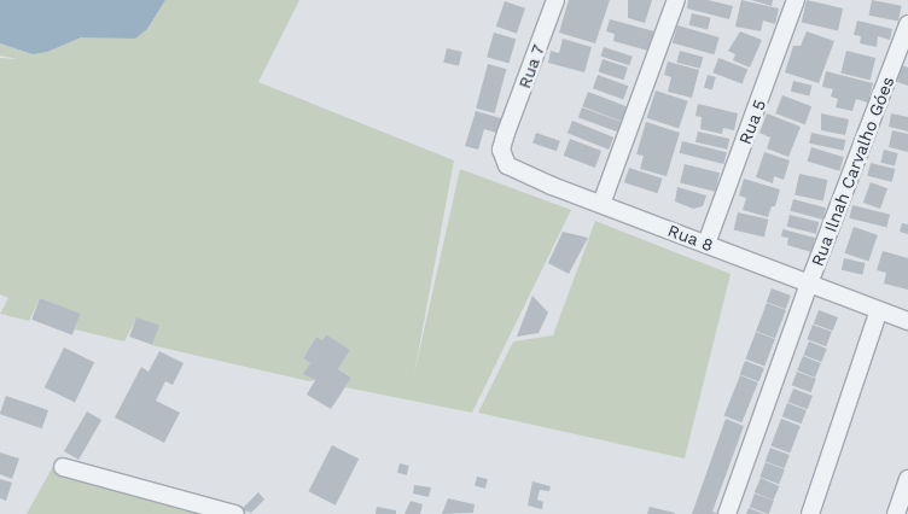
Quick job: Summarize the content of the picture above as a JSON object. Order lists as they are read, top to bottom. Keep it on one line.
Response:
{"streets":{"street":["Rua 7","Rua 5","Rua Ilnah Carvalho Góes","Rua 8"]},"crossings":[["Rua 7","Rua 8"],["Rua 5","Rua 8"],["Rua Ilnah Carvalho Góes","Rua 8"]]}
